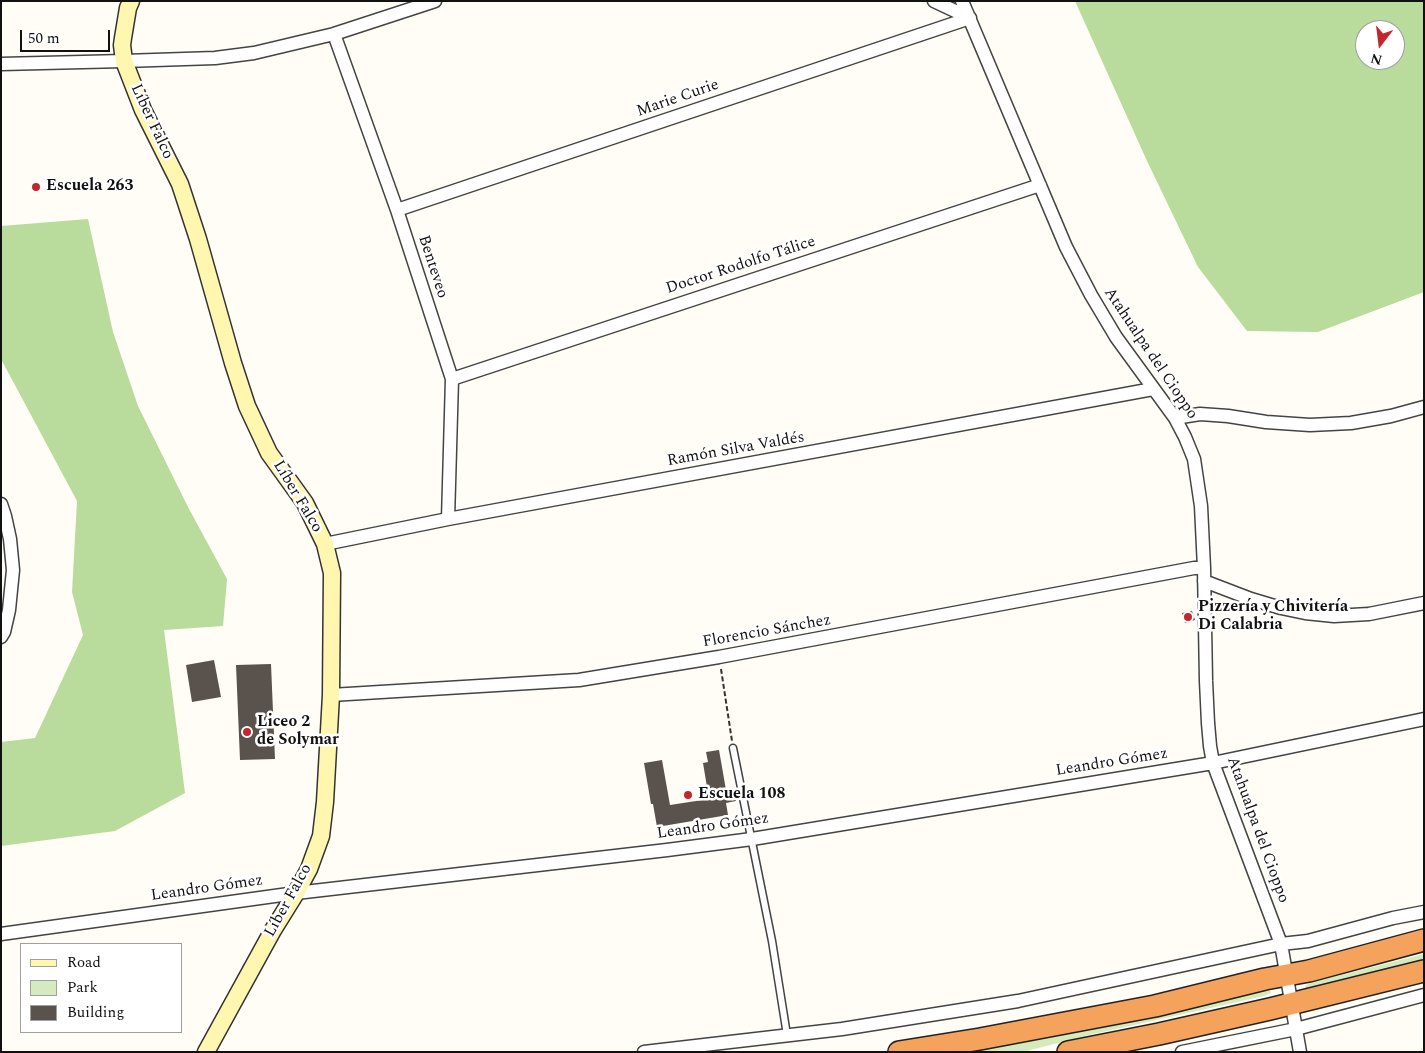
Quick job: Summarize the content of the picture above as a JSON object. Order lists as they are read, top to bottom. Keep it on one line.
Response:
{"streets":{"street":["Marie Curie","Líber Falco","Doctor Rodolfo Tálice","Benteveo","Atahualpa del Cioppo","Ramón Silva Valdés","Florencio Sánchez","Leandro Gómez"]},"crossings":[["Marie Curie","Benteveo"],["Marie Curie","Atahualpa del Cioppo"],["Líber Falco","Ramón Silva Valdés"],["Líber Falco","Florencio Sánchez"],["Líber Falco","Leandro Gómez"],["Doctor Rodolfo Tálice","Benteveo"],["Doctor Rodolfo Tálice","Atahualpa del Cioppo"],["Benteveo","Ramón Silva Valdés"],["Atahualpa del Cioppo","Ramón Silva Valdés"],["Atahualpa del Cioppo","Florencio Sánchez"],["Atahualpa del Cioppo","Leandro Gómez"]],"places":["Escuela 263","Pizzería y Chivitería Di Calabria","Liceo 2 de Solymar","Escuela 108"],"legend":["Road","Park","Building"],"scale_bar":"50 m","north":"bottom"}
